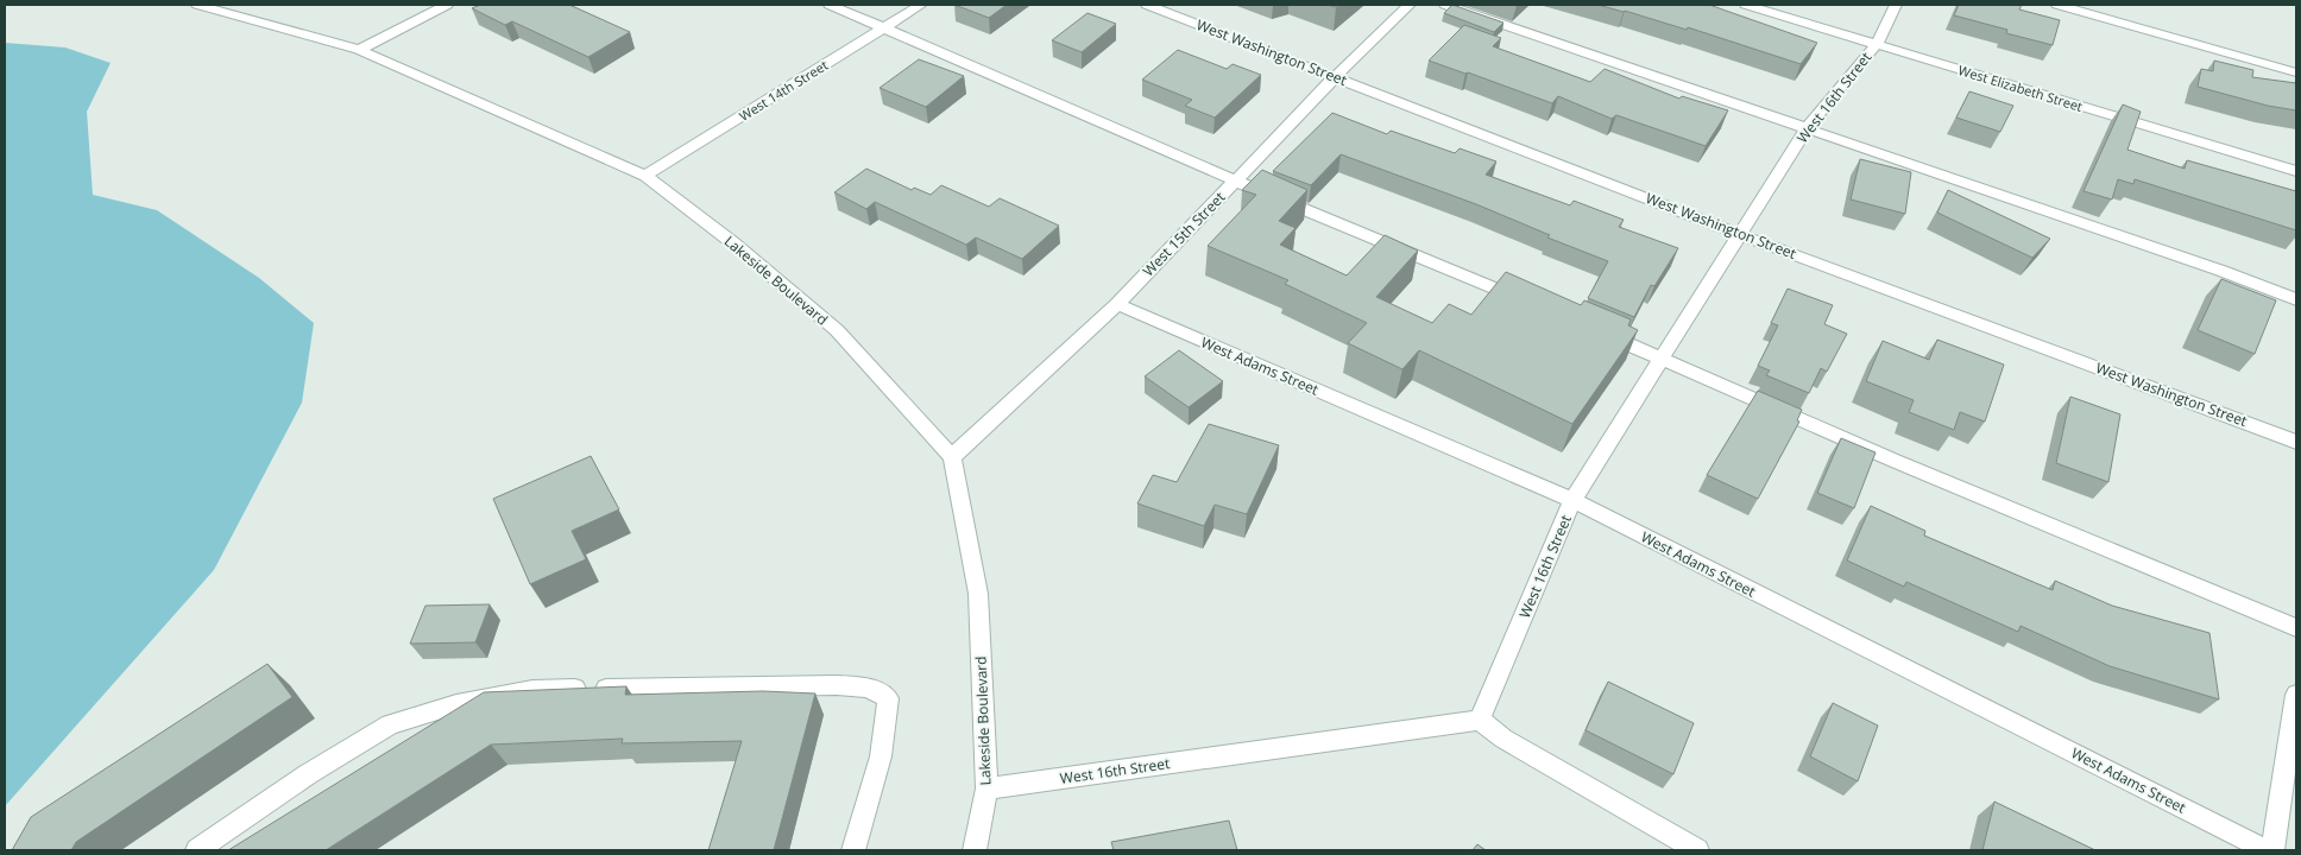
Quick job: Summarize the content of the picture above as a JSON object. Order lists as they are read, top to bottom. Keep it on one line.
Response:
{"streets":{"street":["West Washington Street","West Elizabeth Street","West 14th Street","West 16th Street","West 15th Street","Lakeside Boulevard","West Adams Street"]},"crossings":[["West Washington Street","West 16th Street"],["West Washington Street","West 15th Street"],["West Elizabeth Street","West 16th Street"],["West 14th Street","Lakeside Boulevard"],["West 16th Street","Lakeside Boulevard"],["West 16th Street","West Adams Street"],["West 15th Street","Lakeside Boulevard"],["West 15th Street","West Adams Street"]]}
